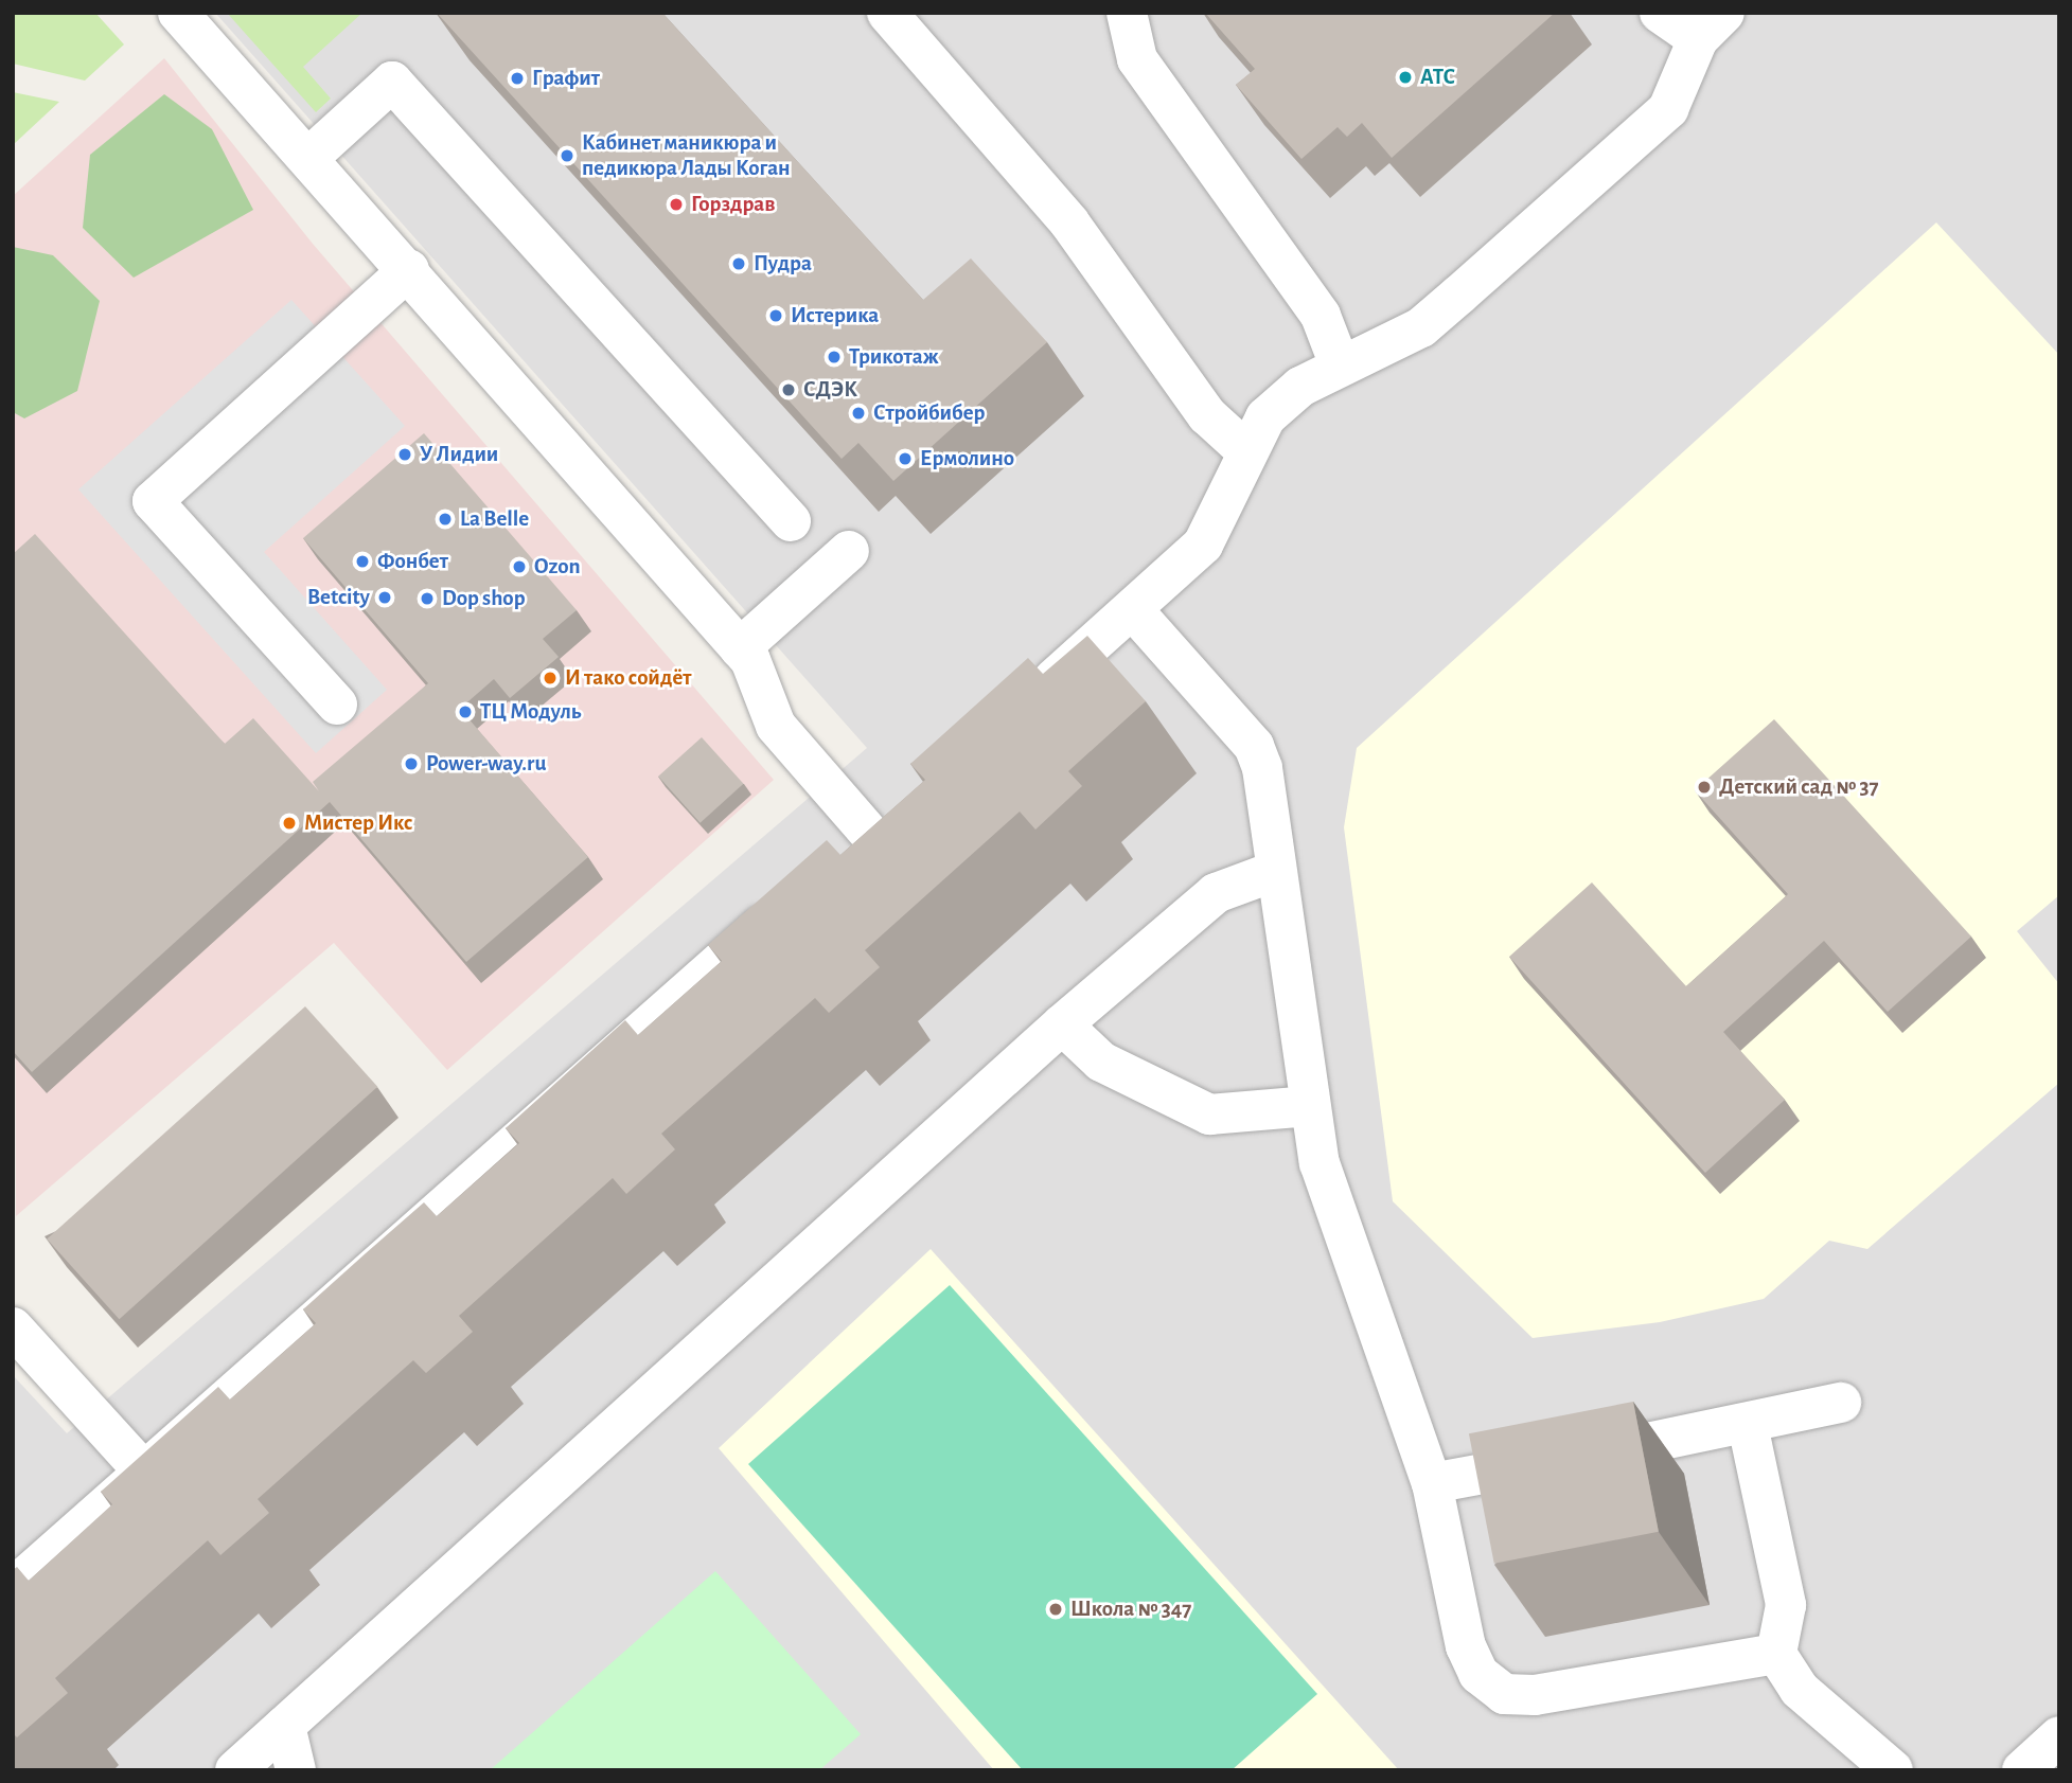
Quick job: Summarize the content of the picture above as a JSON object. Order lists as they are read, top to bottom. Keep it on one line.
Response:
{"places":["АТС","Графит","Кабинет маникюра и педикюра Лады Коган","Горздрав","Пудра","Истерика","Трикотаж","СДЭК","Стройбибер","У Лидии","Ермолино","La Belle","Фонбет","Ozon","Betcity","Dop shop","И тако сойдёт","ТЦ Модуль","Power-way.ru","Детский сад № 37","Мистер Икс","Школа № 347"]}
